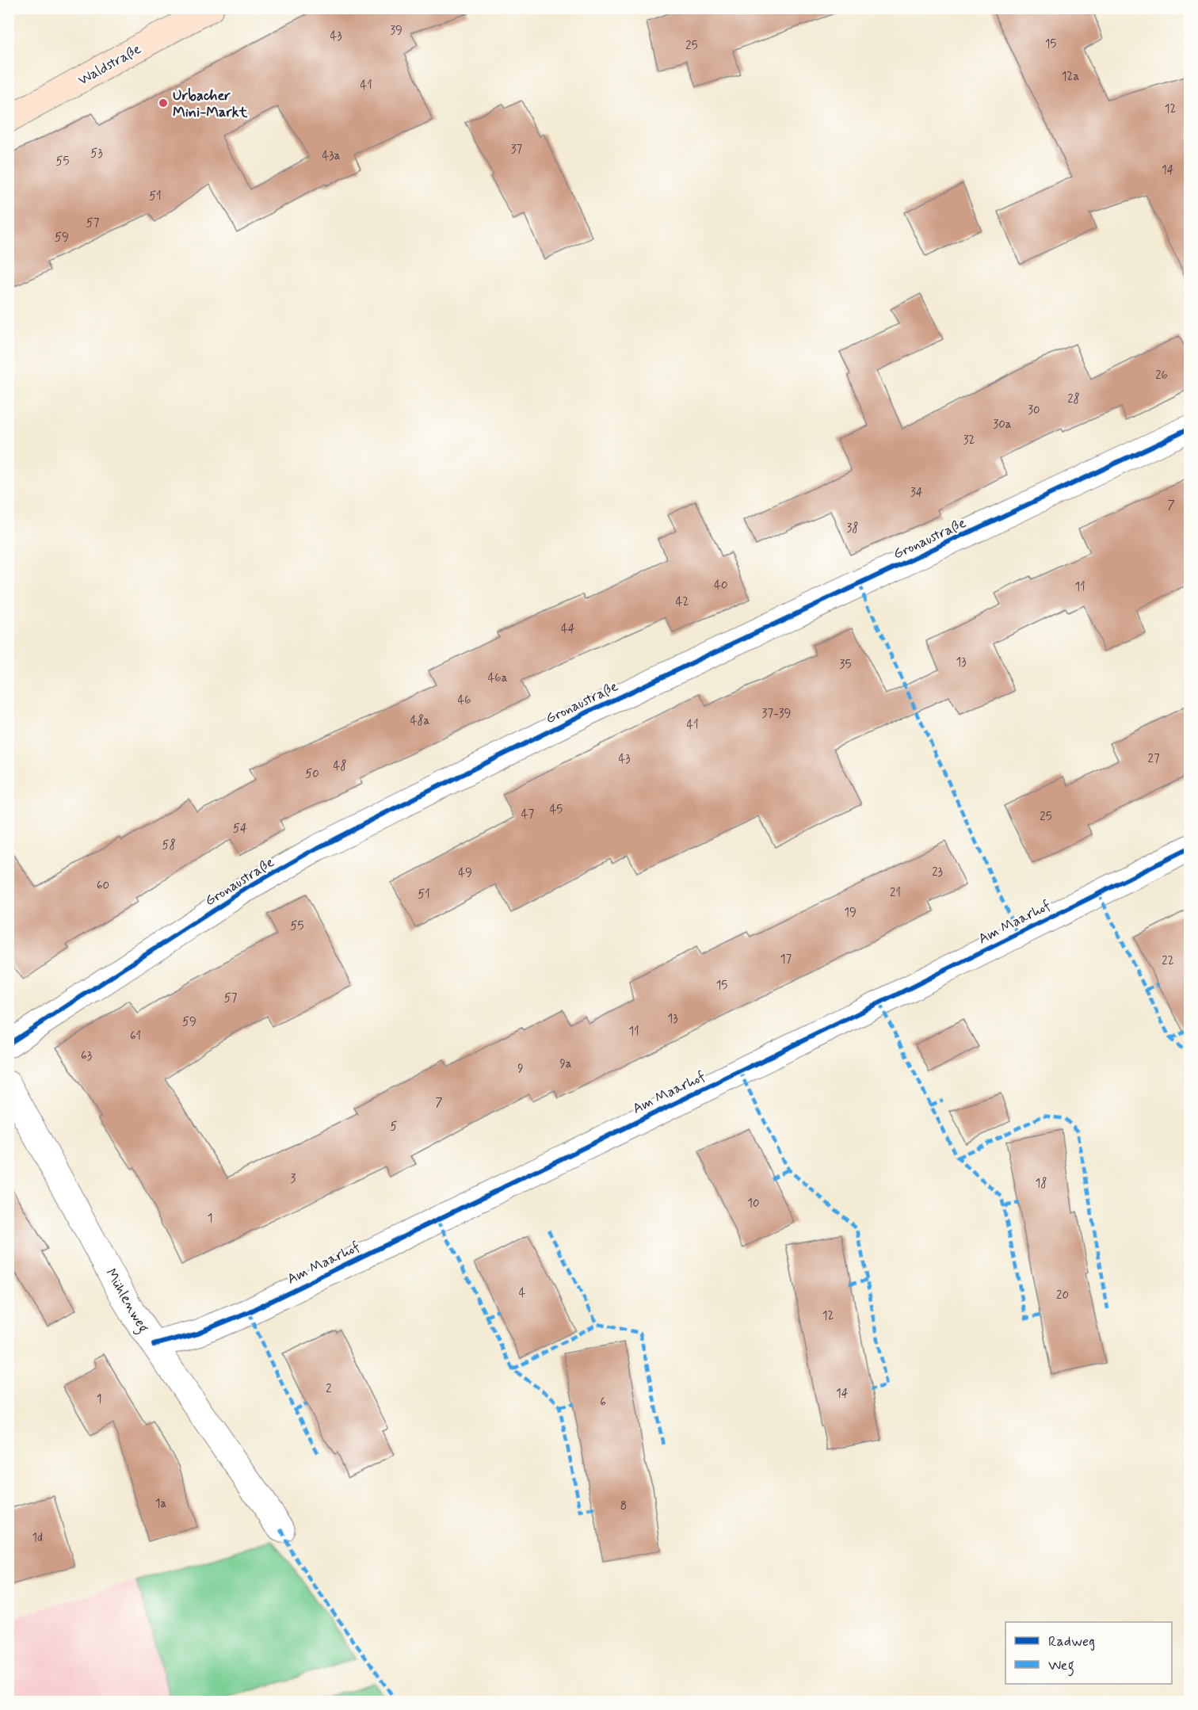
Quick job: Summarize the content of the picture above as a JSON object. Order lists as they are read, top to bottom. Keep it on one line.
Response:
{"streets":{"main road":["Waldstraße"],"street":["Gronaustraße","Am Maarhof","Mühlenweg"]},"crossings":[["Am Maarhof","Mühlenweg"]],"places":["Urbacher Mini-Markt"],"house_numbers":["39","43","15","25","12a","41","12","37","53","43a","55","14","51","57","59","26","28","30","30a","32","34","7","38","40","11","42","44","13","35","46a","46","37-39","48a","41","43","27","48","50","45","47","25","54","58","23","49","60","21","51","19","55","17","22","15","57","13","59","11","61","63","9a","9","7","5","3","18","10","1","4","20","12","2","14","1","6","1a","8","1d"],"legend":["Radweg","Weg"]}
